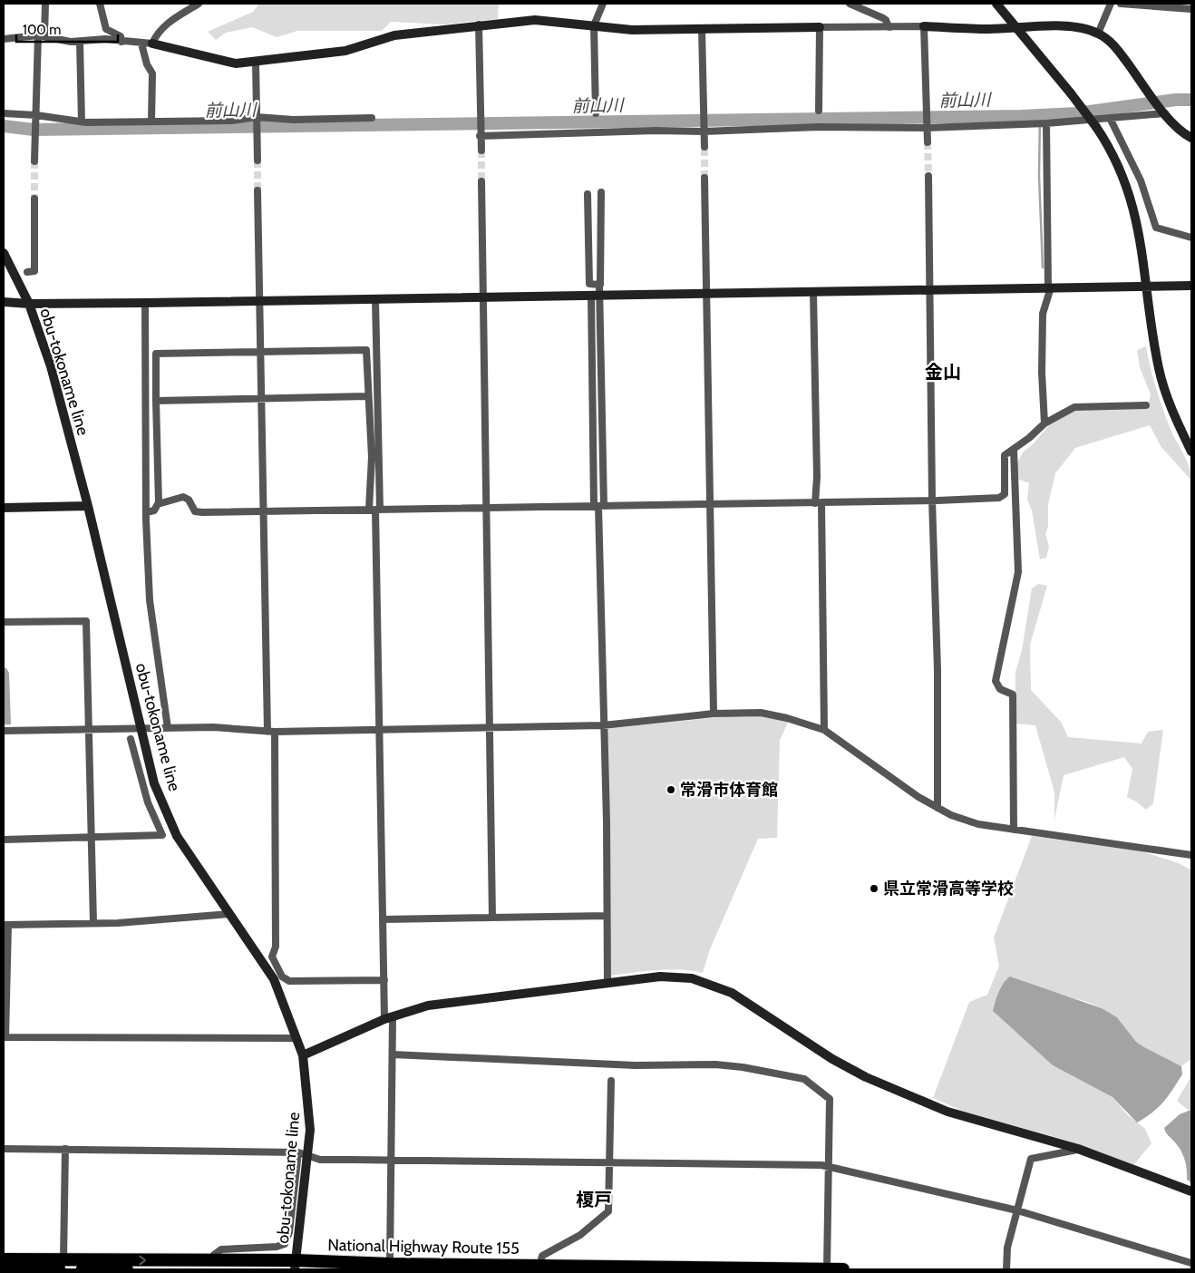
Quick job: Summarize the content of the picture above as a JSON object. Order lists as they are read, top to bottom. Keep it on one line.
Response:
{"streets":{"highway":["National Highway Route 155"],"street":["obu-tokoname line"]},"crossings":[["obu-tokoname line","National Highway Route 155"]],"districts":["金山","榎戸"],"water":["前山川"],"places":["常滑市体育館","県立常滑高等学校"],"scale_bar":"100 m"}
